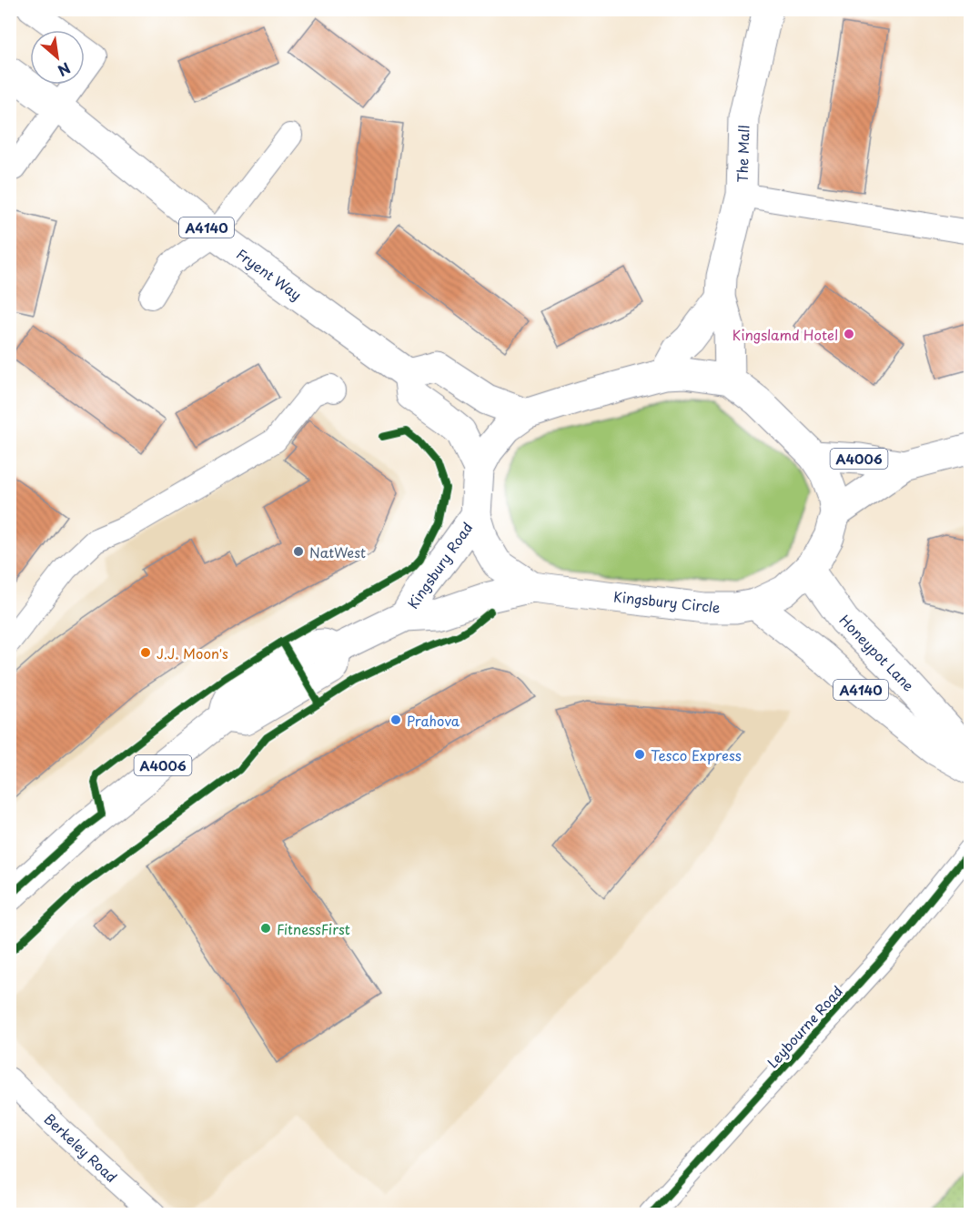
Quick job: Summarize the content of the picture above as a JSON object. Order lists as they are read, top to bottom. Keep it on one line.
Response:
{"streets":{"main road":["The Mall","A4140","Fryent Way","A4006","Kingsbury Road","Kingsbury Circle","Honeypot Lane"],"street":["Leybourne Road","Berkeley Road"]},"crossings":[["The Mall","Kingsbury Circle"],["A4140","Kingsbury Circle"],["A4006","Kingsbury Circle"],["Kingsbury Road","Kingsbury Circle"],["Kingsbury Circle","Honeypot Lane"]],"places":["Kingslamd Hotel","NatWest","J.J. Moon's","Prahova","Tesco Express","FitnessFirst"],"north":"bottom right"}
